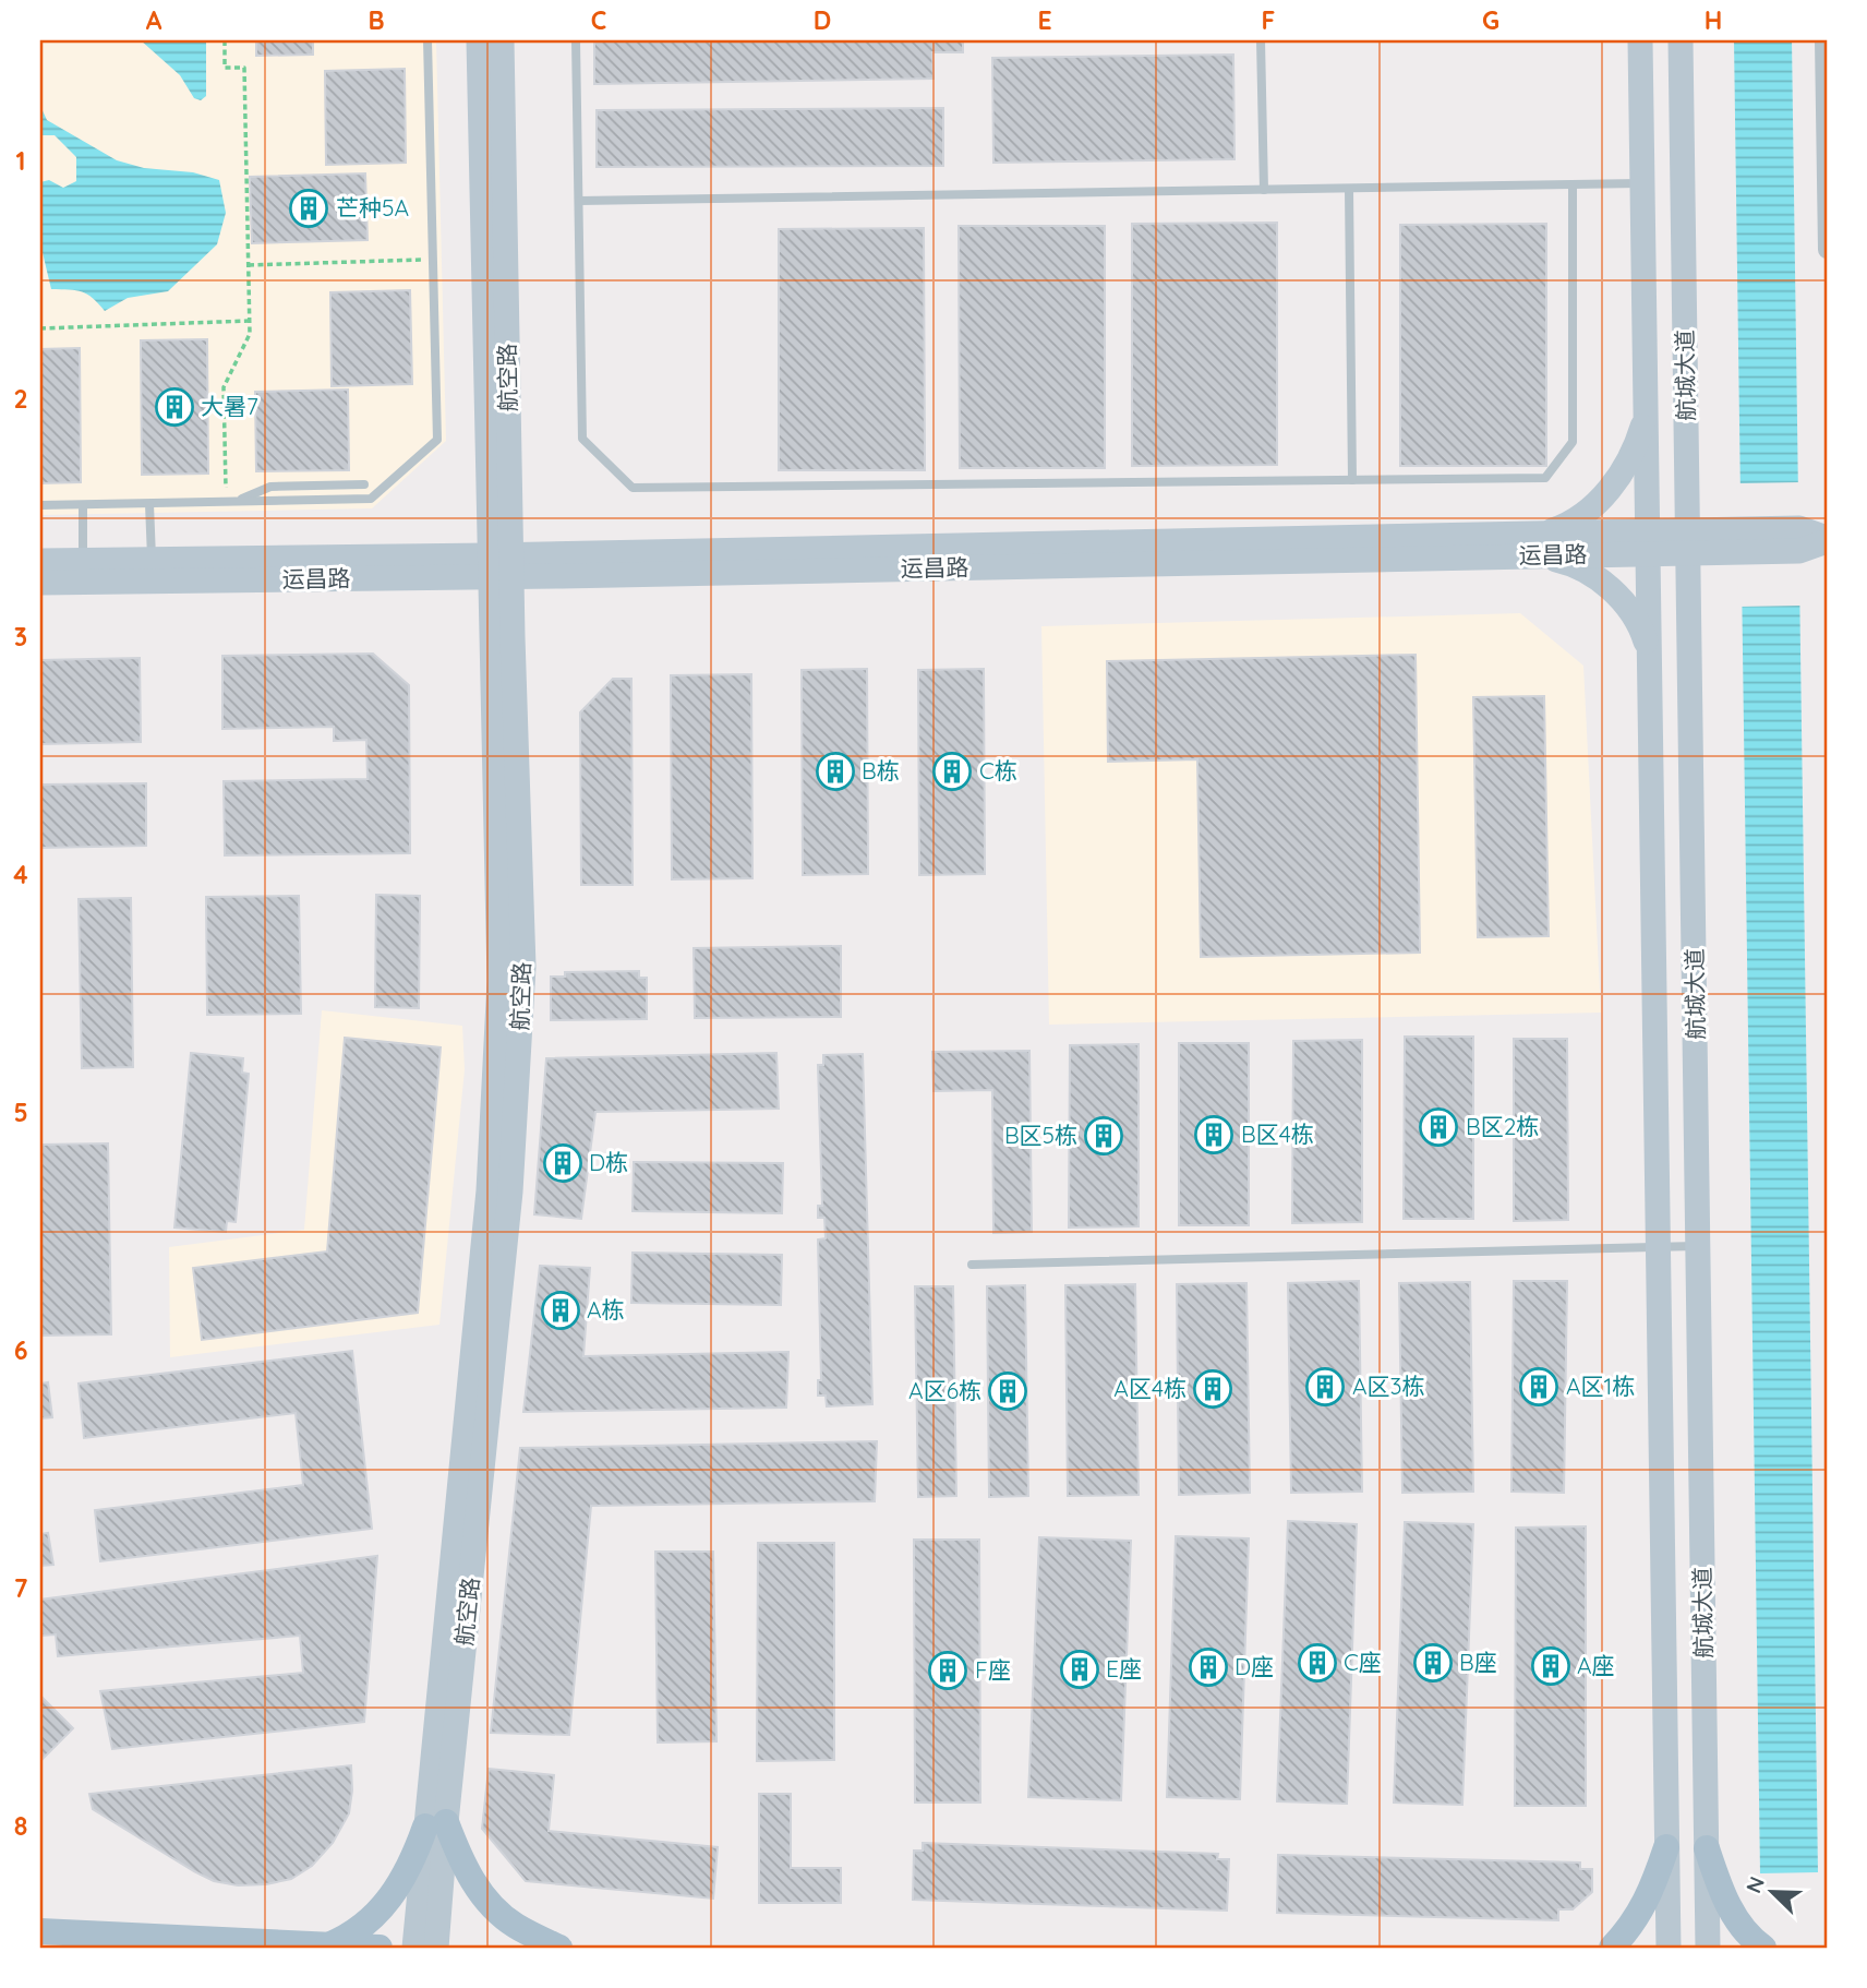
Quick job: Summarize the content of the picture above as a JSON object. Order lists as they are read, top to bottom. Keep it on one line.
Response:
{"streets":{"street":["航城大道","航空路","运昌路"]},"crossings":[["航城大道","运昌路"],["航空路","运昌路"]],"places":{"building":["芒种5A","大暑7","B栋","C栋","B区2栋","B区4栋","B区5栋","D栋","A栋","A区3栋","A区1栋","A区4栋","A区6栋","C座","B座","A座","D座","E座","F座"]},"north":"top left","grid":{"columns":["A","B","C","D","E","F","G","H"],"rows":["1","2","3","4","5","6","7","8"]}}
